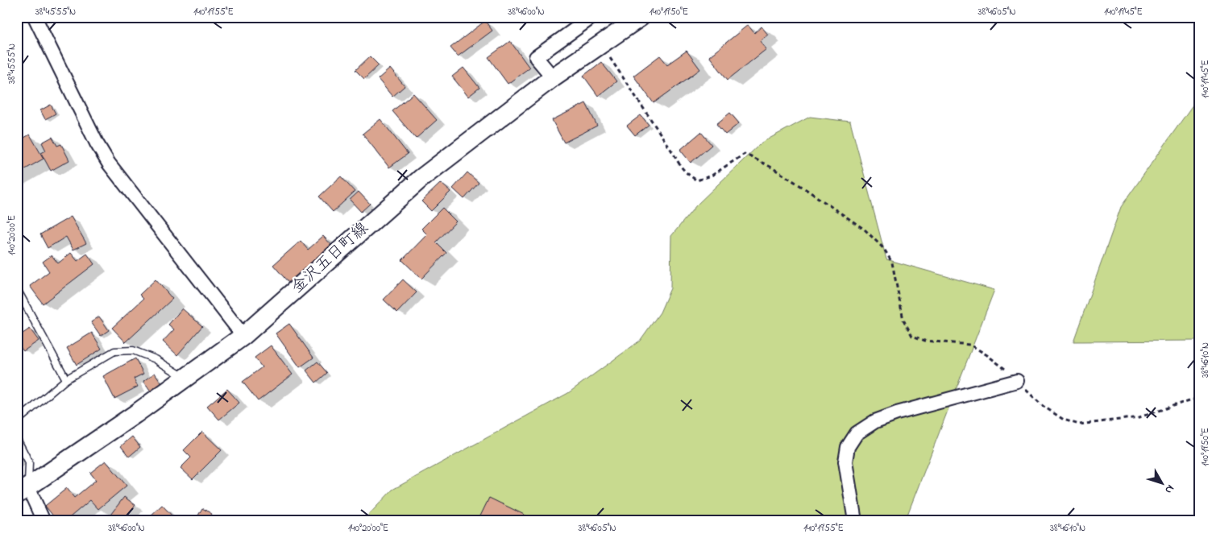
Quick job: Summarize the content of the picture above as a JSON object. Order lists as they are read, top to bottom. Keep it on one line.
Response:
{"streets":{"main road":["金沢五日町線"]},"north":"bottom right","coordinates":["38°45'55\"N","140°19'55\"E","38°46'00\"N","140°19'50\"E","38°46'05\"N","140°19'45\"E","140°20'00\"E","38°46'10\"N"]}
